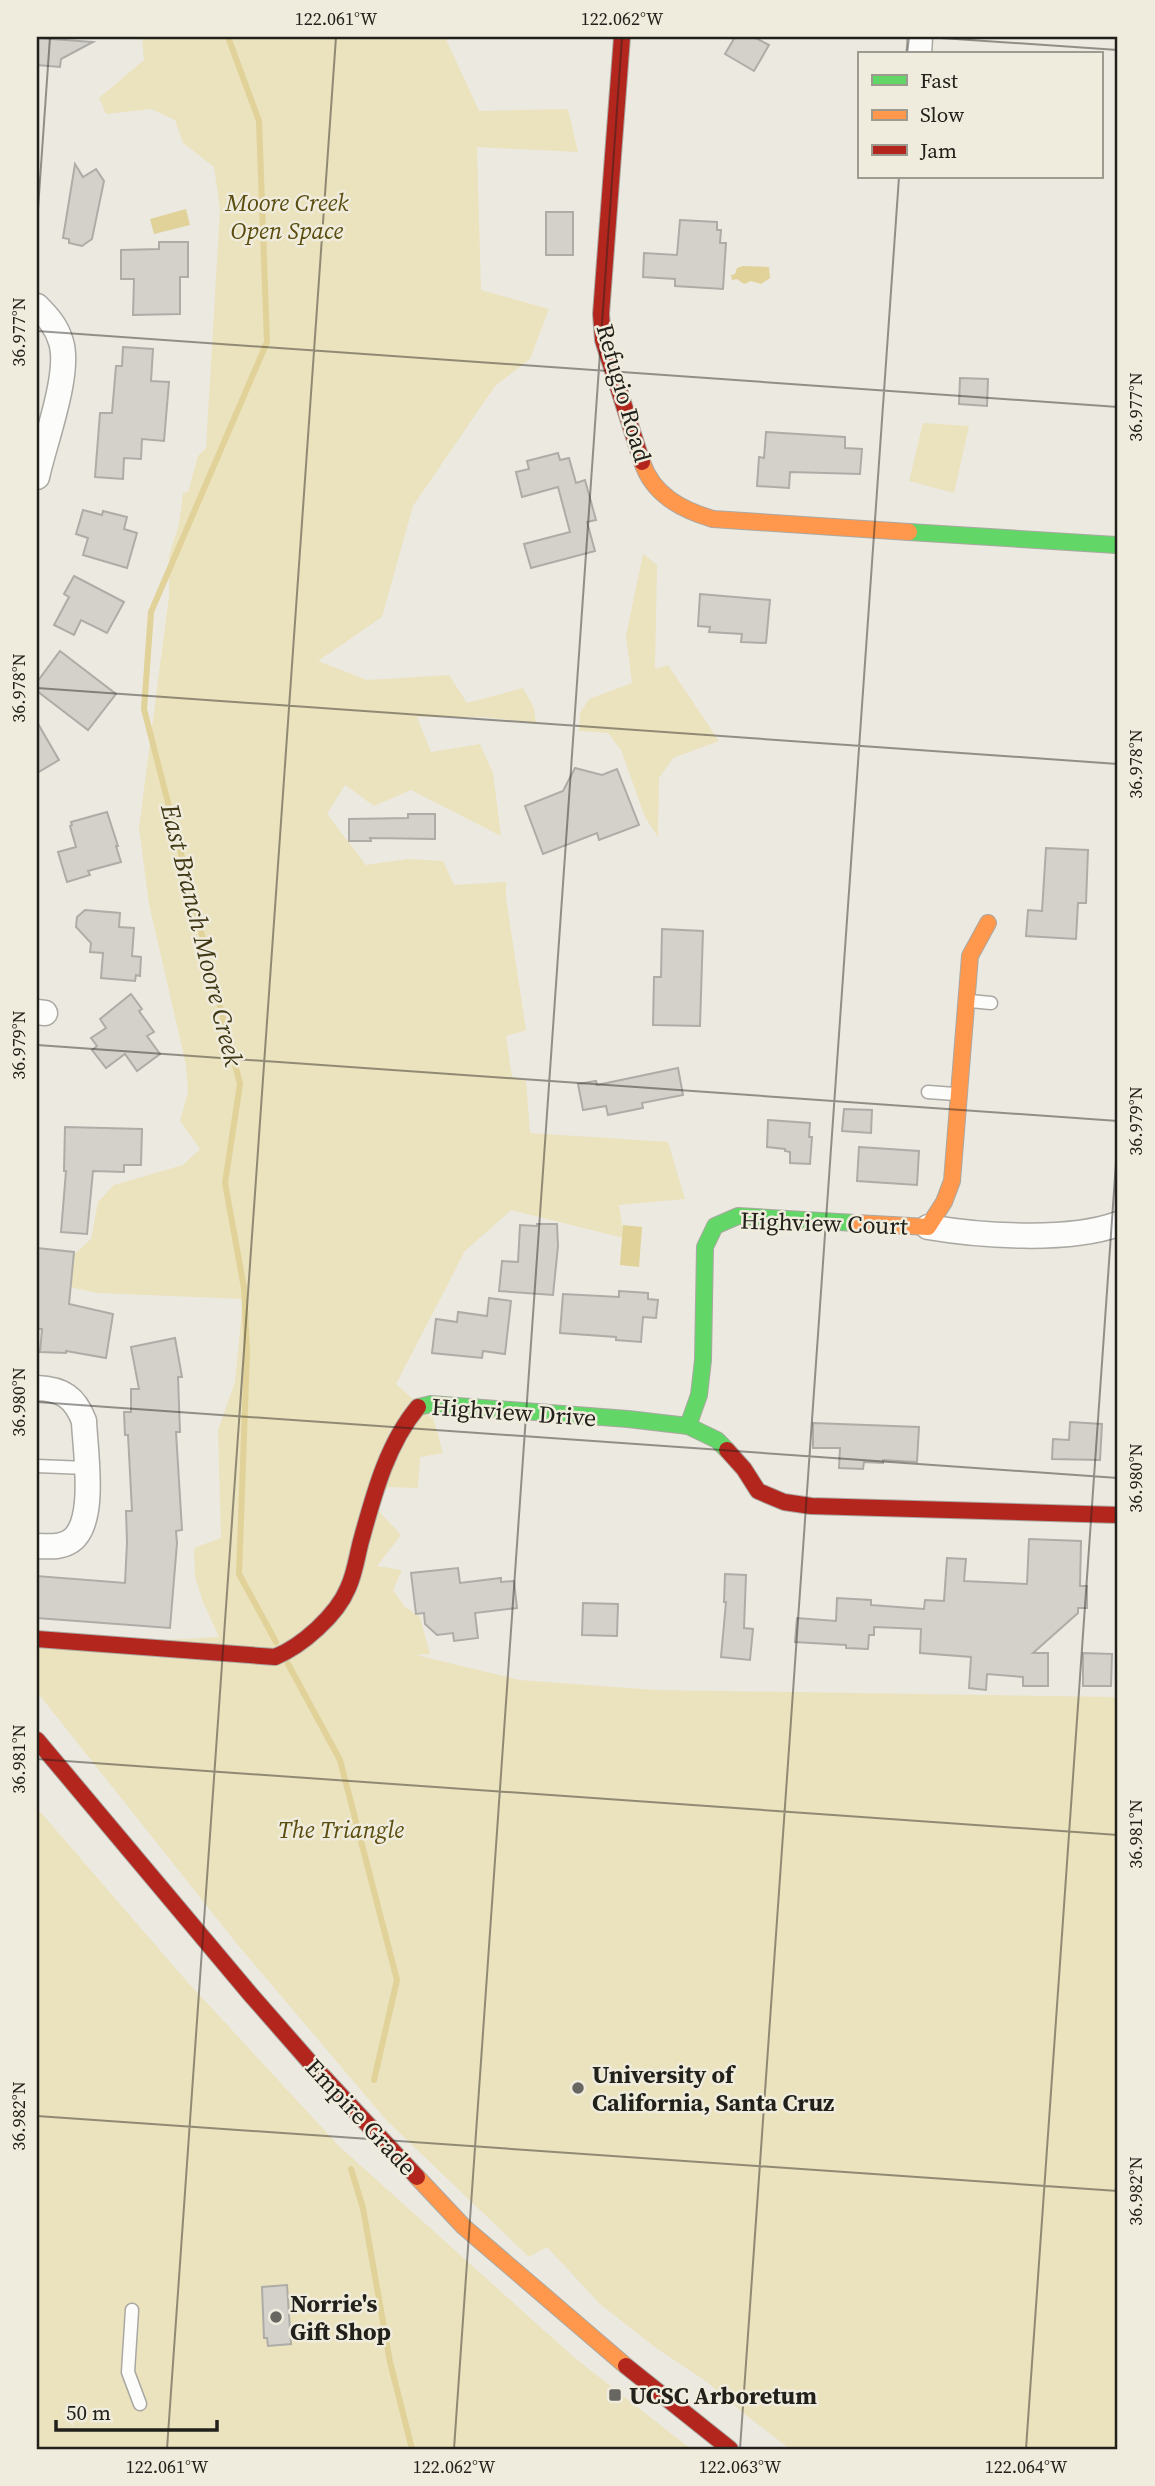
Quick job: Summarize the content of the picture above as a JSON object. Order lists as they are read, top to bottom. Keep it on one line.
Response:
{"streets":{"street":["Refugio Road","Highview Court","Highview Drive","Empire Grade"]},"crossings":[["Highview Court","Highview Drive"]],"water":["East Branch Moore Creek"],"parks":["Moore Creek Open Space","The Triangle"],"places":{"other":["University of California, Santa Cruz","Norrie's Gift Shop"],"transit":["UCSC Arboretum"]},"legend":["Fast","Slow","Jam"],"scale_bar":"50 m","coordinates":["122.061°W","122.062°W","36.977°N","36.978°N","36.979°N","36.980°N","36.981°N","36.982°N","122.063°W","122.064°W"]}
